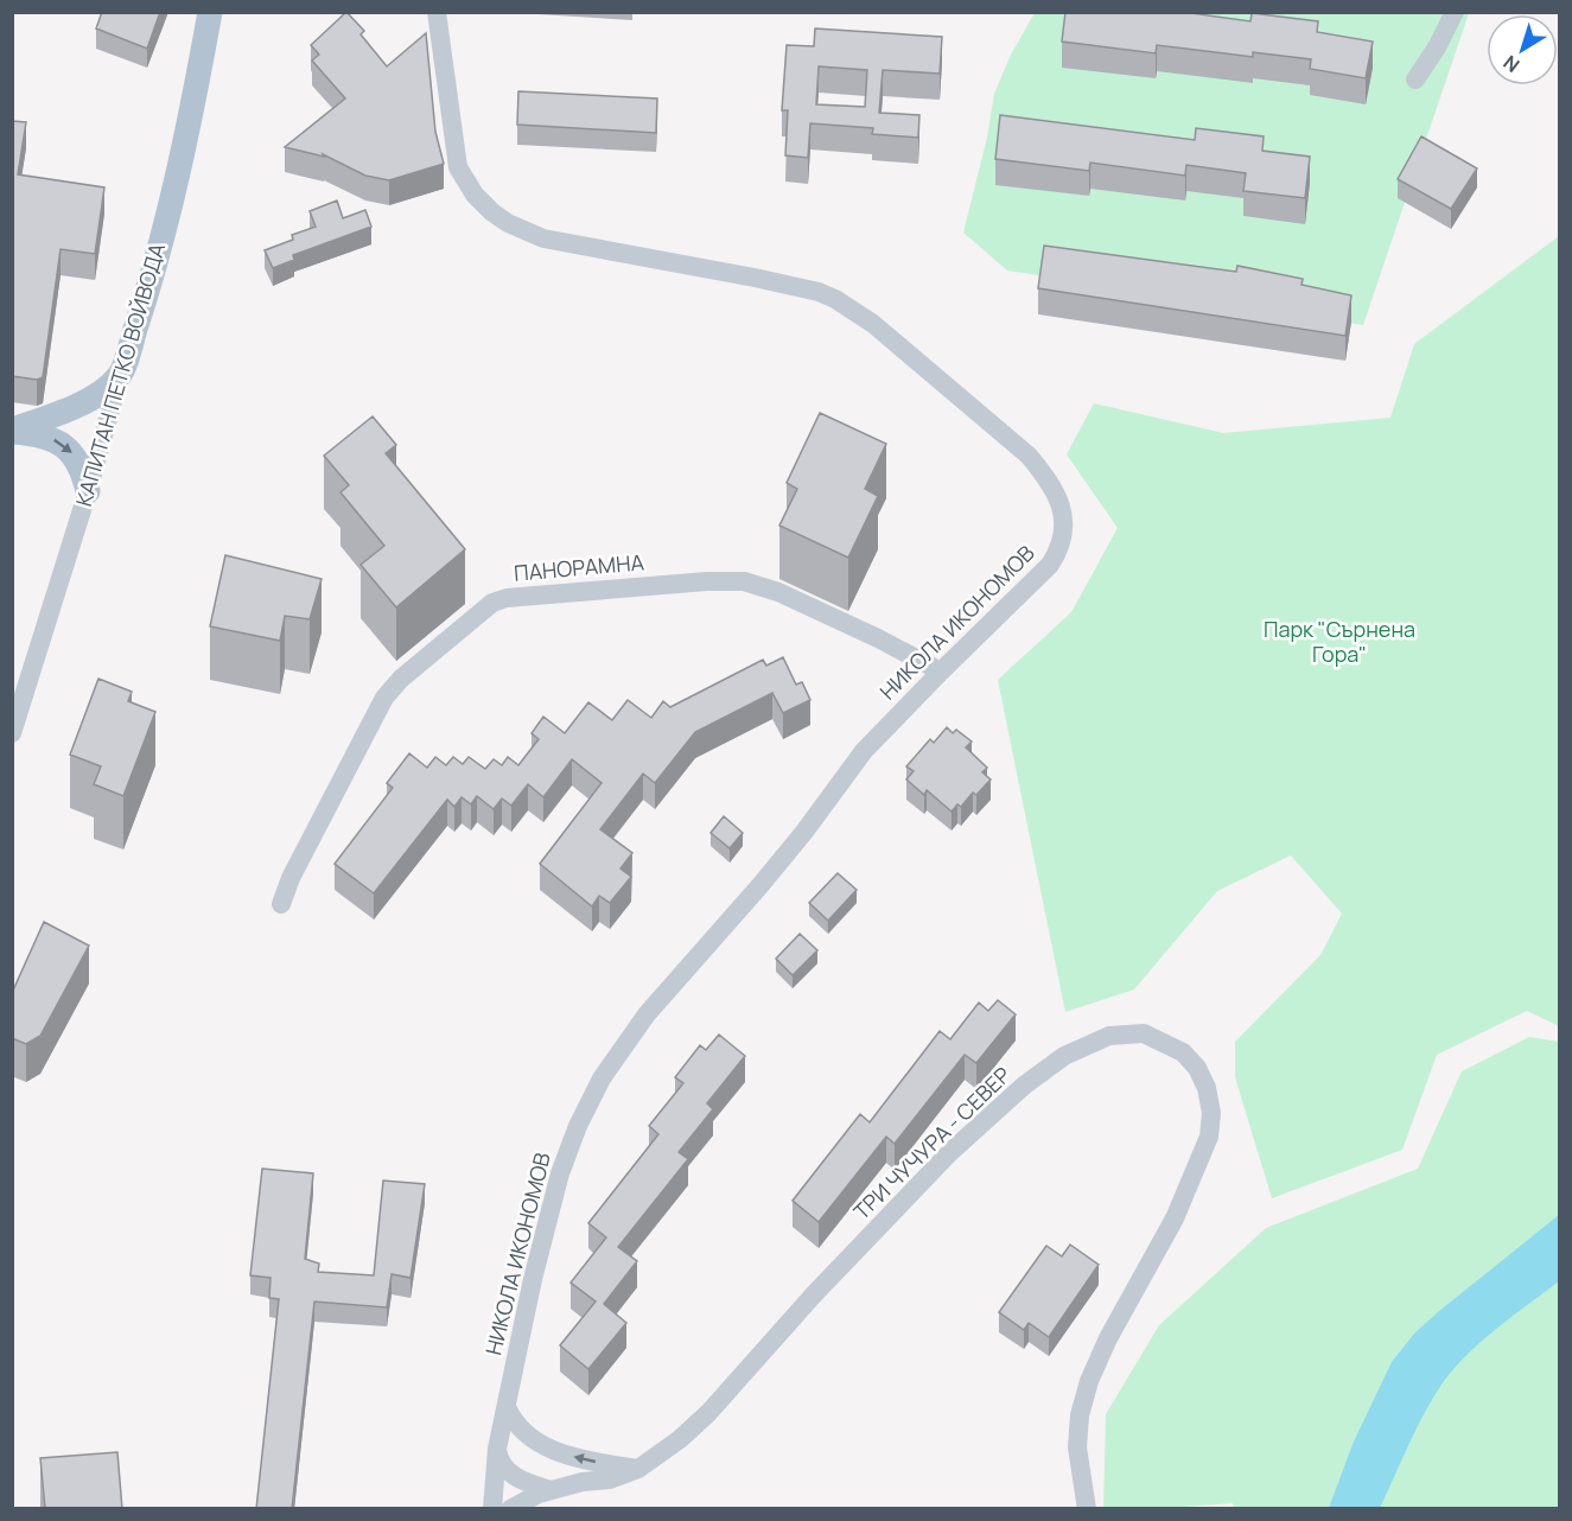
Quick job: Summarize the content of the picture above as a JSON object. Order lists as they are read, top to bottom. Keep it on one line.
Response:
{"streets":{"main road":["КАПИТАН ПЕТКО ВОЙВОДА"],"street":["ПАНОРАМНА","НИКОЛА ИКОНОМОВ","ТРИ ЧУЧУРА - СЕВЕР"]},"crossings":[["ПАНОРАМНА","НИКОЛА ИКОНОМОВ"]],"parks":["Парк \"Сърнена Гора\""],"north":"bottom left"}
